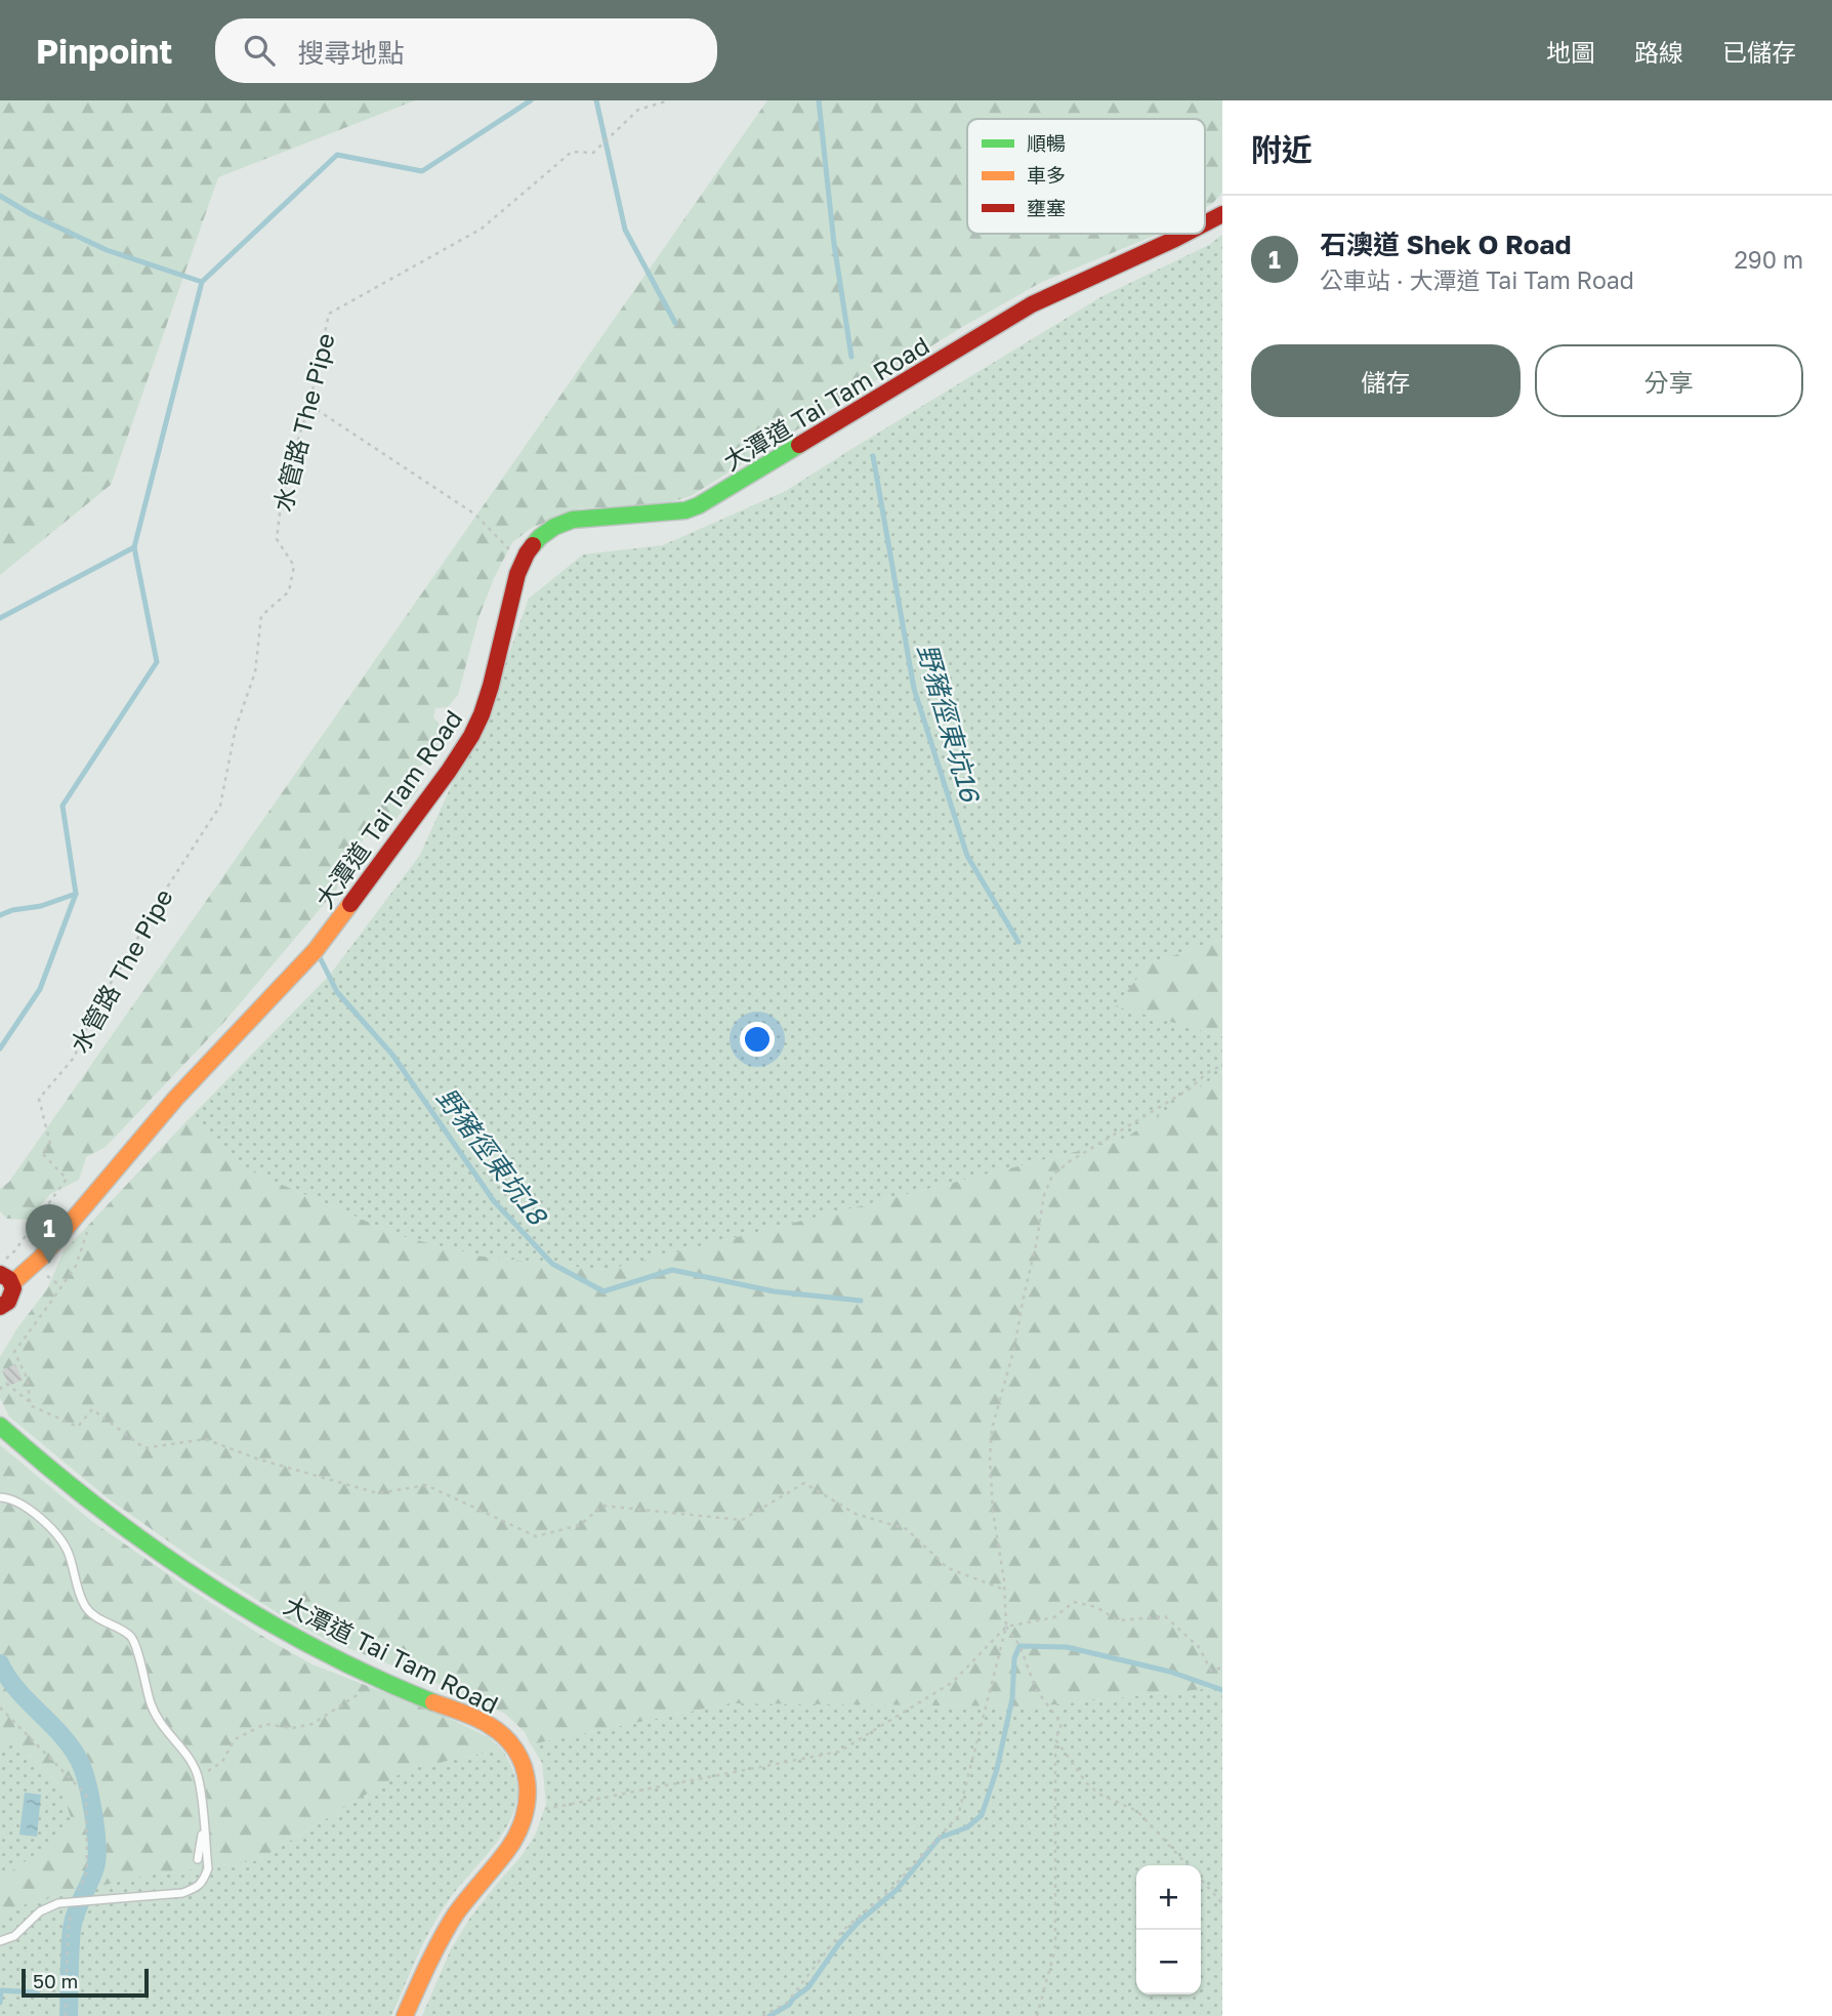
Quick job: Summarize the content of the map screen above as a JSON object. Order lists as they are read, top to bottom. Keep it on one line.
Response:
{"streets":{"main road":["大潭道 Tai Tam Road"],"path":["水管路 The Pipe"]},"crossings":[["大潭道 Tai Tam Road","水管路 The Pipe"]],"water":["野豬徑東坑16","野豬徑東坑18"],"legend":["順暢","車多","壅塞"],"scale_bar":"50 m","page":{"header":"Pinpoint","search":"搜尋地點","nav":["地圖","路線","已儲存"],"heading":"附近","list":[{"mark":"1","name":"石澳道 Shek O Road","note":"公車站 · 大潭道 Tai Tam Road","value":"290 m"}],"buttons":["儲存","分享"],"pins":"1","map_buttons":["+","−"],"scale":"50 m"}}
